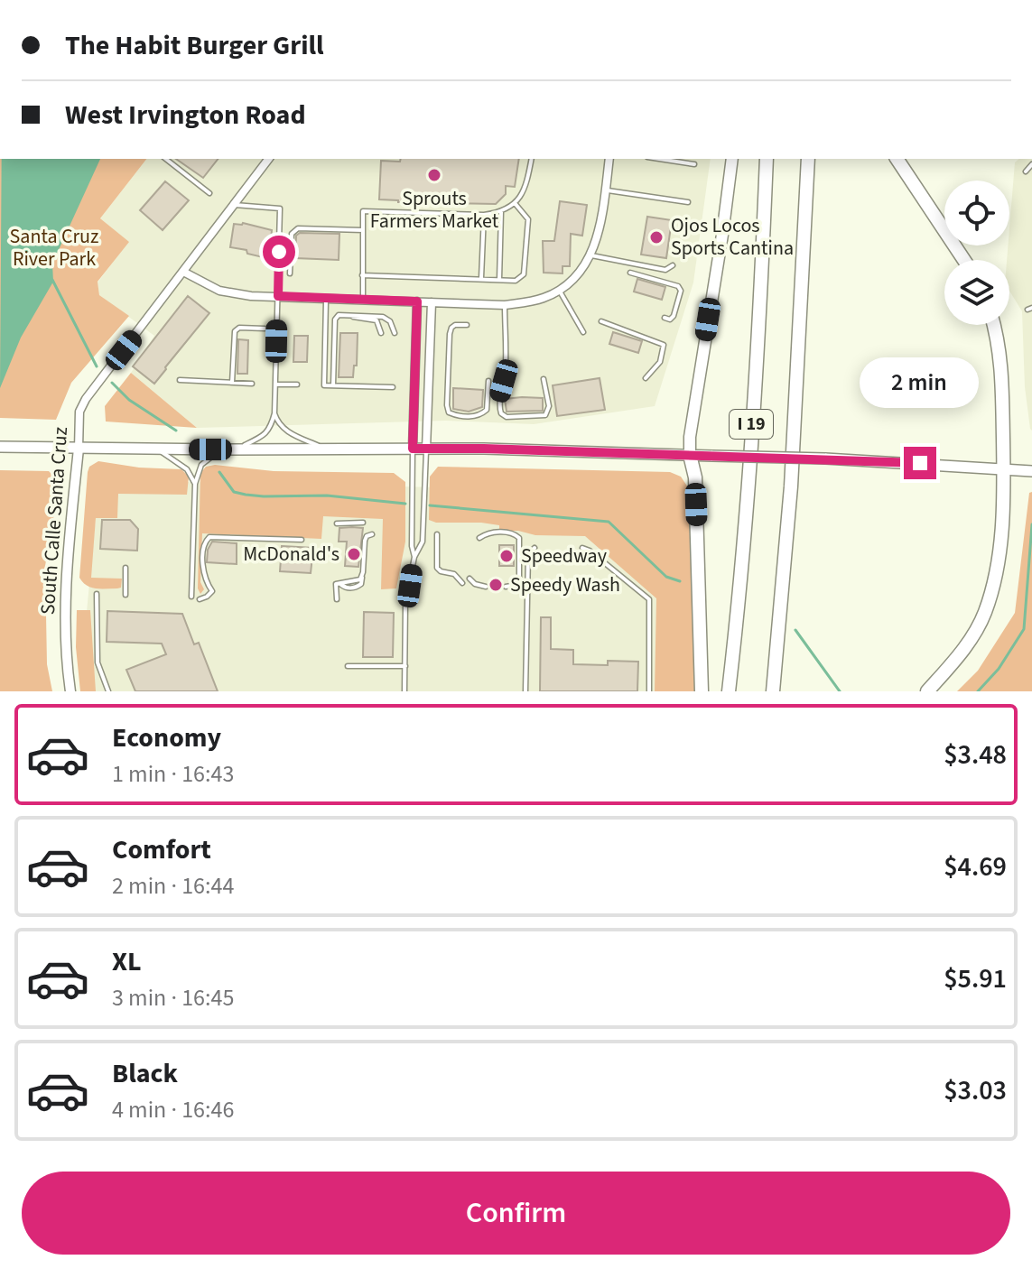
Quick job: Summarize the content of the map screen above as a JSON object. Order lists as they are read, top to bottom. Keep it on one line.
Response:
{"streets":{"highway":["I 19"],"street":["South Calle Santa Cruz"]},"parks":["Santa Cruz River Park"],"places":["Sprouts Farmers Market","Ojos Locos Sports Cantina","McDonald's","Speedway","Speedy Wash"],"page":{"banner":["The Habit Burger Grill","West Irvington Road"],"bubble":"2 min","list":[{"name":"Economy","note":"1 min · 16:43","value":"$3.48"},{"name":"Comfort","note":"2 min · 16:44","value":"$4.69"},{"name":"XL","note":"3 min · 16:45","value":"$5.91"},{"name":"Black","note":"4 min · 16:46","value":"$3.03"}],"buttons":"Confirm"}}
